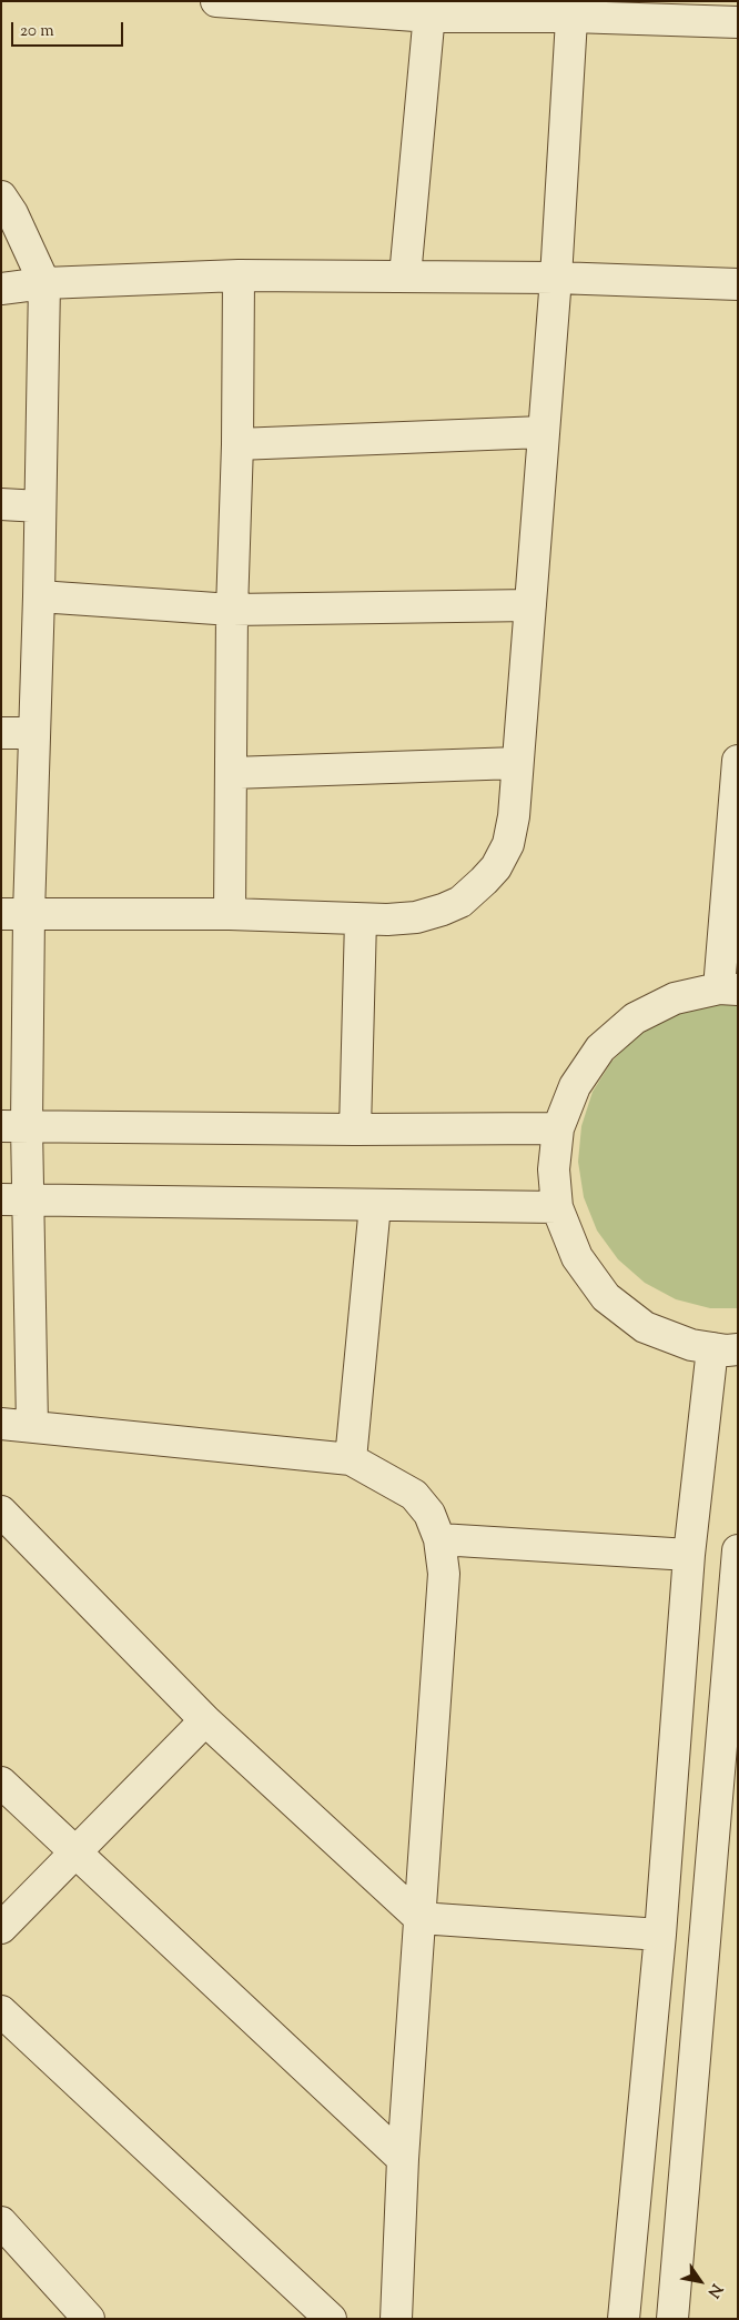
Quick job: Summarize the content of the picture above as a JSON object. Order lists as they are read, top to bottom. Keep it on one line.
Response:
{"scale_bar":"20 m","north":"bottom right"}
